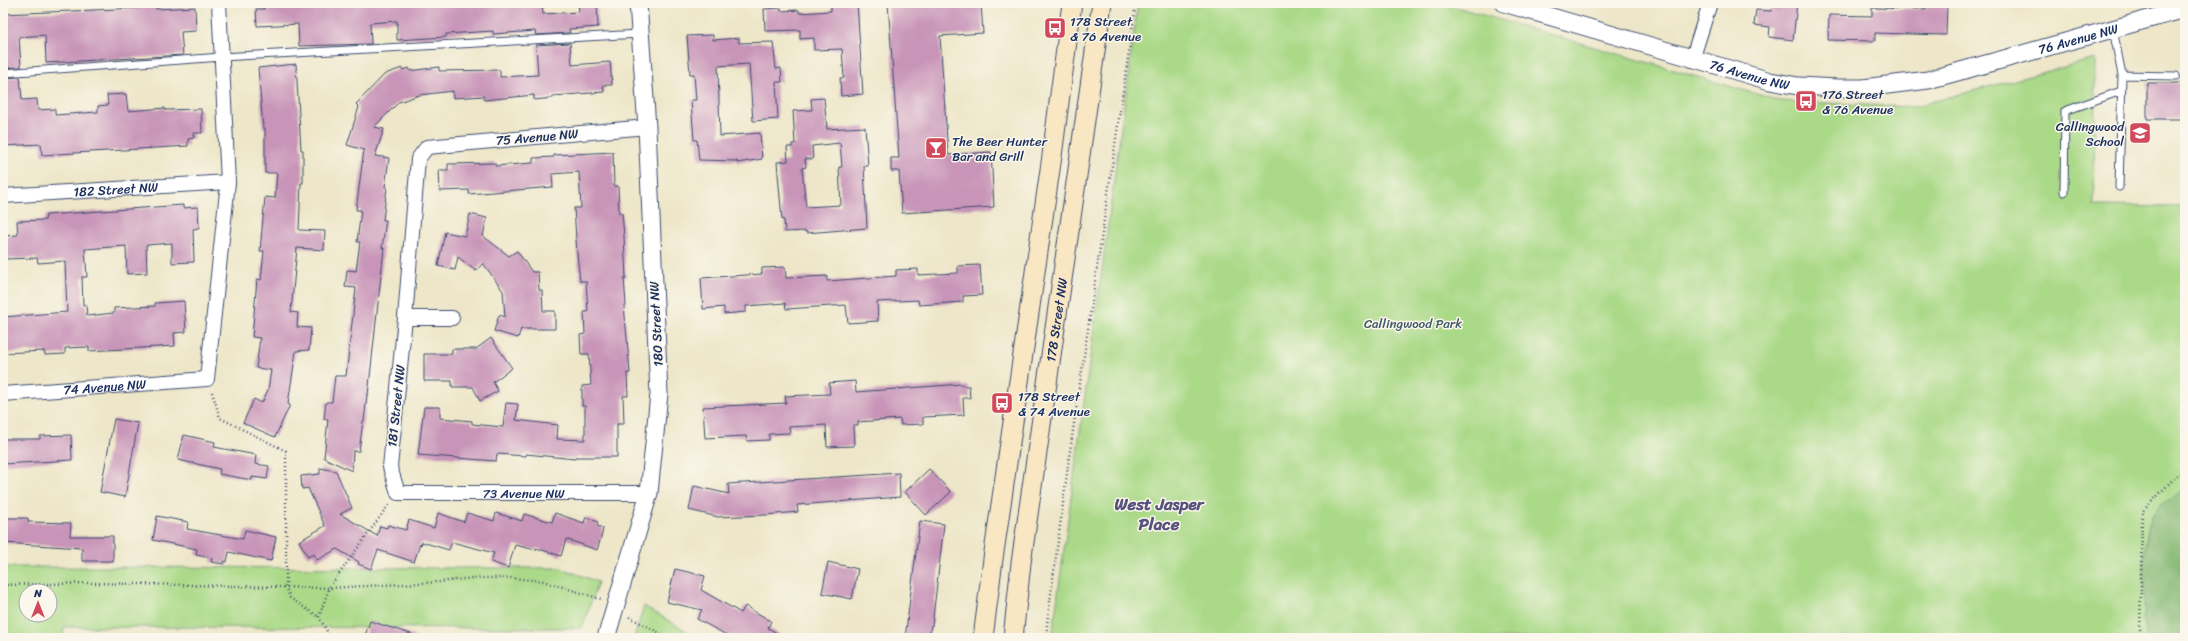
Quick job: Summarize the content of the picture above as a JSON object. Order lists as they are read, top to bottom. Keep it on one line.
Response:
{"streets":{"main road":["178 Street NW"],"street":["76 Avenue NW","75 Avenue NW","182 Street NW","180 Street NW","74 Avenue NW","181 Street NW","73 Avenue NW"]},"crossings":[["75 Avenue NW","180 Street NW"],["75 Avenue NW","181 Street NW"],["180 Street NW","73 Avenue NW"],["181 Street NW","73 Avenue NW"]],"districts":["West Jasper Place"],"parks":["Callingwood Park"],"places":{"bus stop":["178 Street & 76 Avenue","176 Street & 76 Avenue","178 Street & 74 Avenue"],"school or university":["Callingwood School"],"bar":["The Beer Hunter Bar and Grill"]},"north":"top"}
